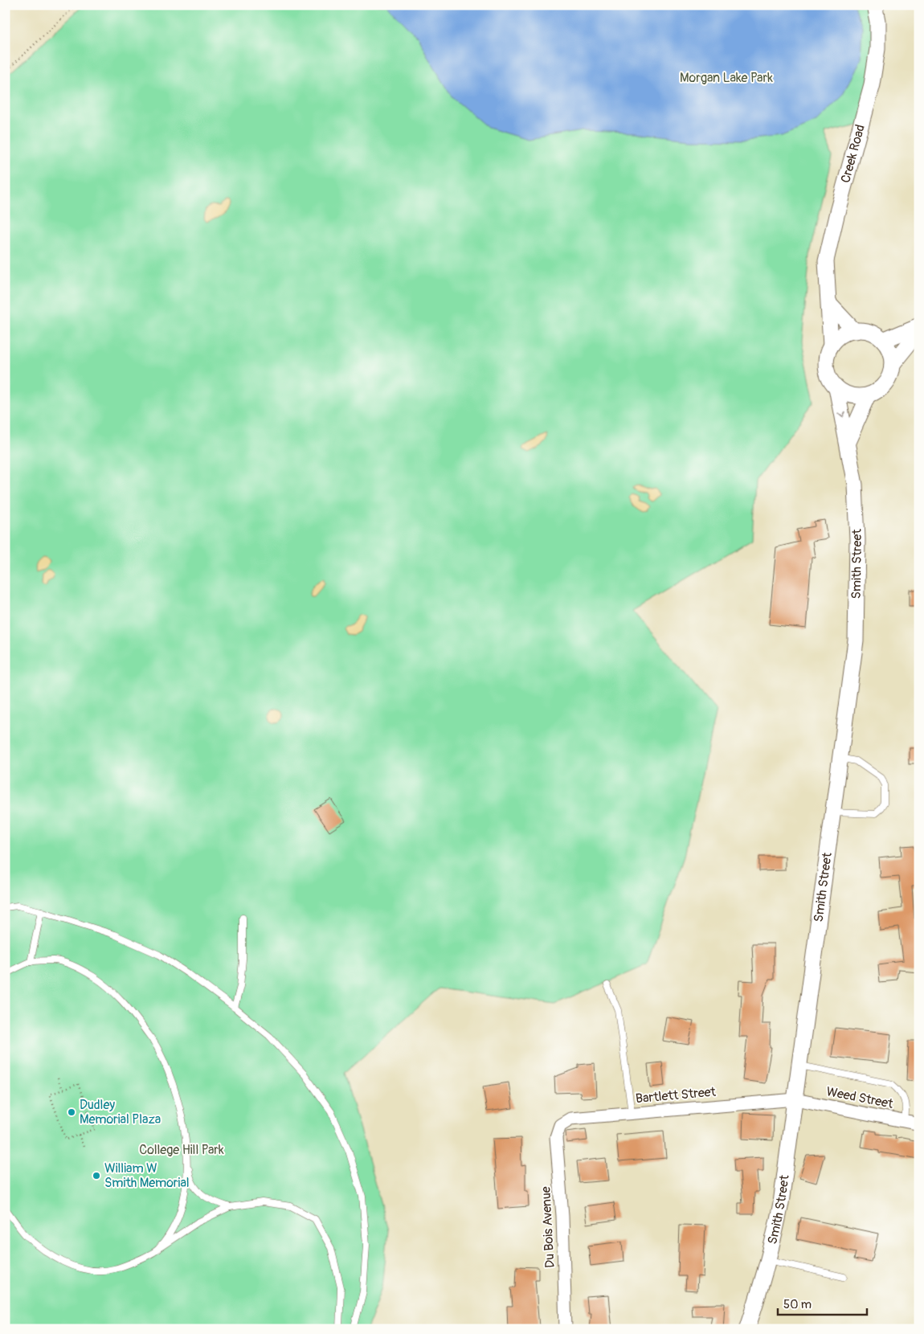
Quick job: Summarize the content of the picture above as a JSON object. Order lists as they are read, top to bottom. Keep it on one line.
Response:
{"streets":{"street":["Creek Road","Smith Street","Bartlett Street","Weed Street","Du Bois Avenue"]},"crossings":[["Creek Road","Smith Street"],["Smith Street","Bartlett Street"],["Smith Street","Weed Street"],["Bartlett Street","Weed Street"],["Bartlett Street","Du Bois Avenue"]],"parks":["Morgan Lake Park","College Hill Park"],"places":["Dudley Memorial Plaza","William W Smith Memorial"],"scale_bar":"50 m"}
